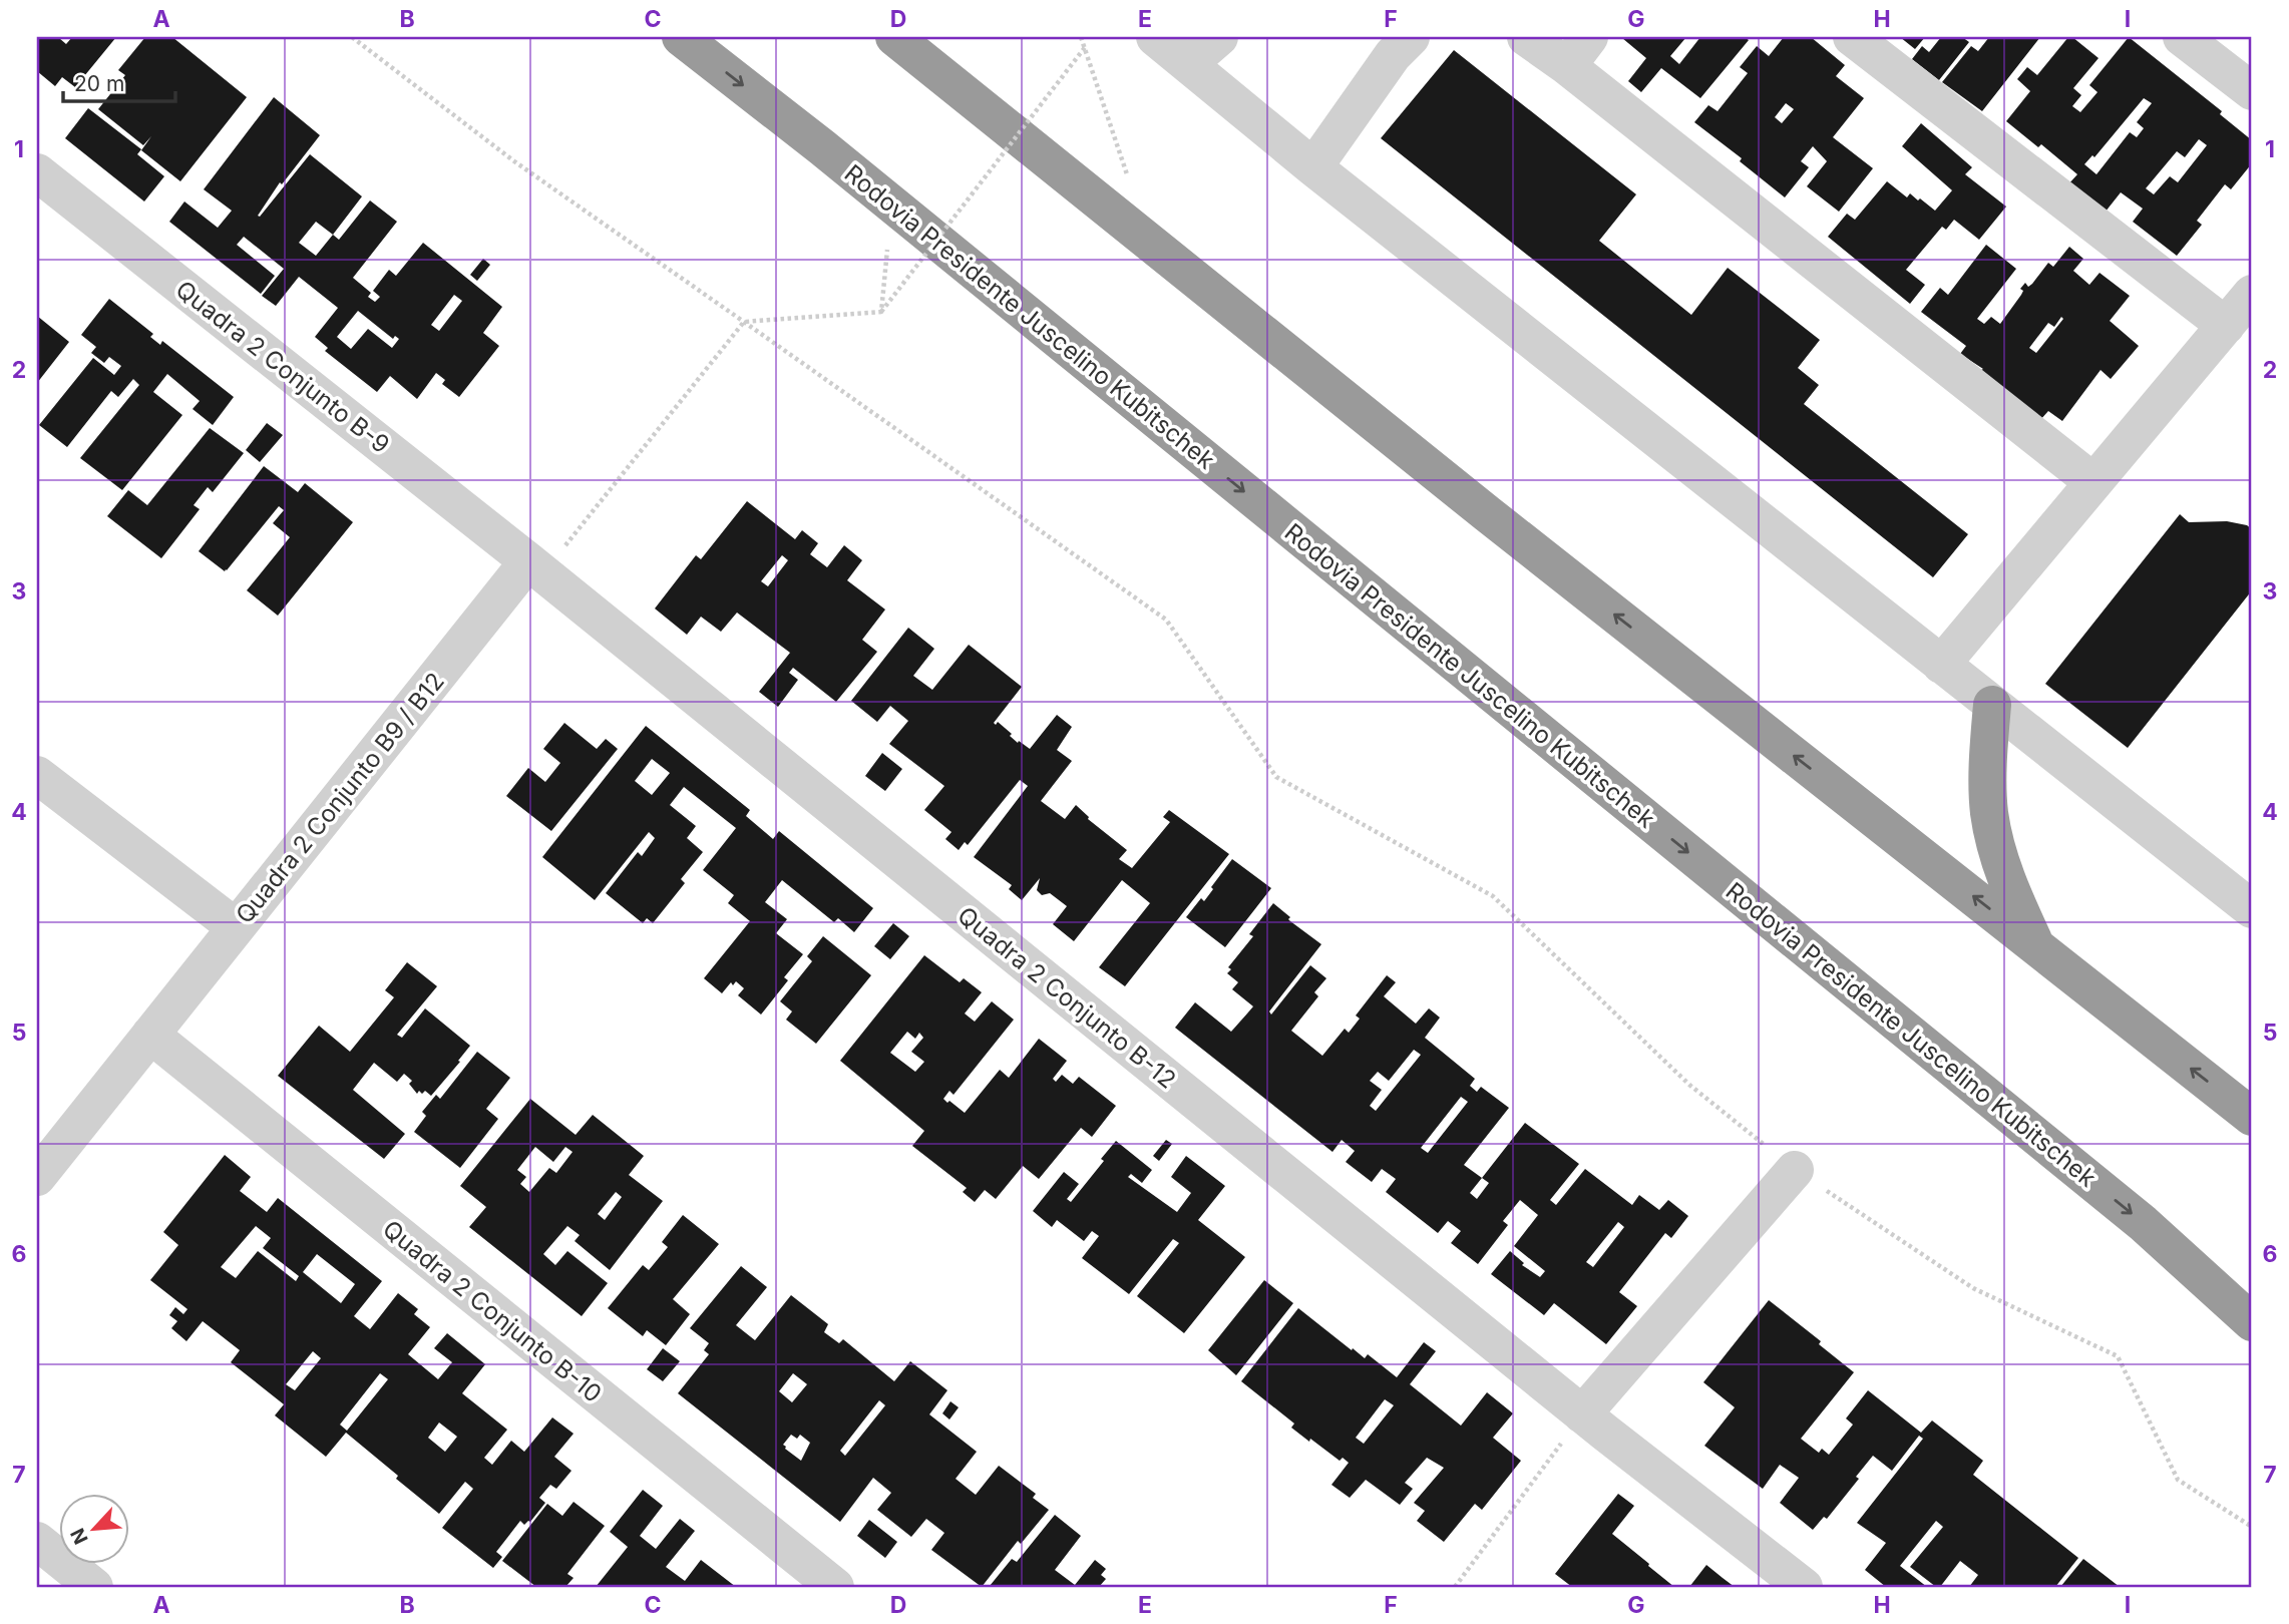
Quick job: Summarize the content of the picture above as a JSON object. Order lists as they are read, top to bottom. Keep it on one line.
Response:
{"streets":{"highway":["Rodovia Presidente Juscelino Kubitschek"],"street":["Quadra 2 Conjunto B-9","Quadra 2 Conjunto B9 / B12","Quadra 2 Conjunto B-12","Quadra 2 Conjunto B-10"]},"crossings":[["Quadra 2 Conjunto B-9","Quadra 2 Conjunto B9 / B12"],["Quadra 2 Conjunto B-9","Quadra 2 Conjunto B-12"],["Quadra 2 Conjunto B9 / B12","Quadra 2 Conjunto B-12"],["Quadra 2 Conjunto B9 / B12","Quadra 2 Conjunto B-10"]],"scale_bar":"20 m","north":"bottom left","grid":{"columns":["A","B","C","D","E","F","G","H","I"],"rows":["1","2","3","4","5","6","7"]}}
